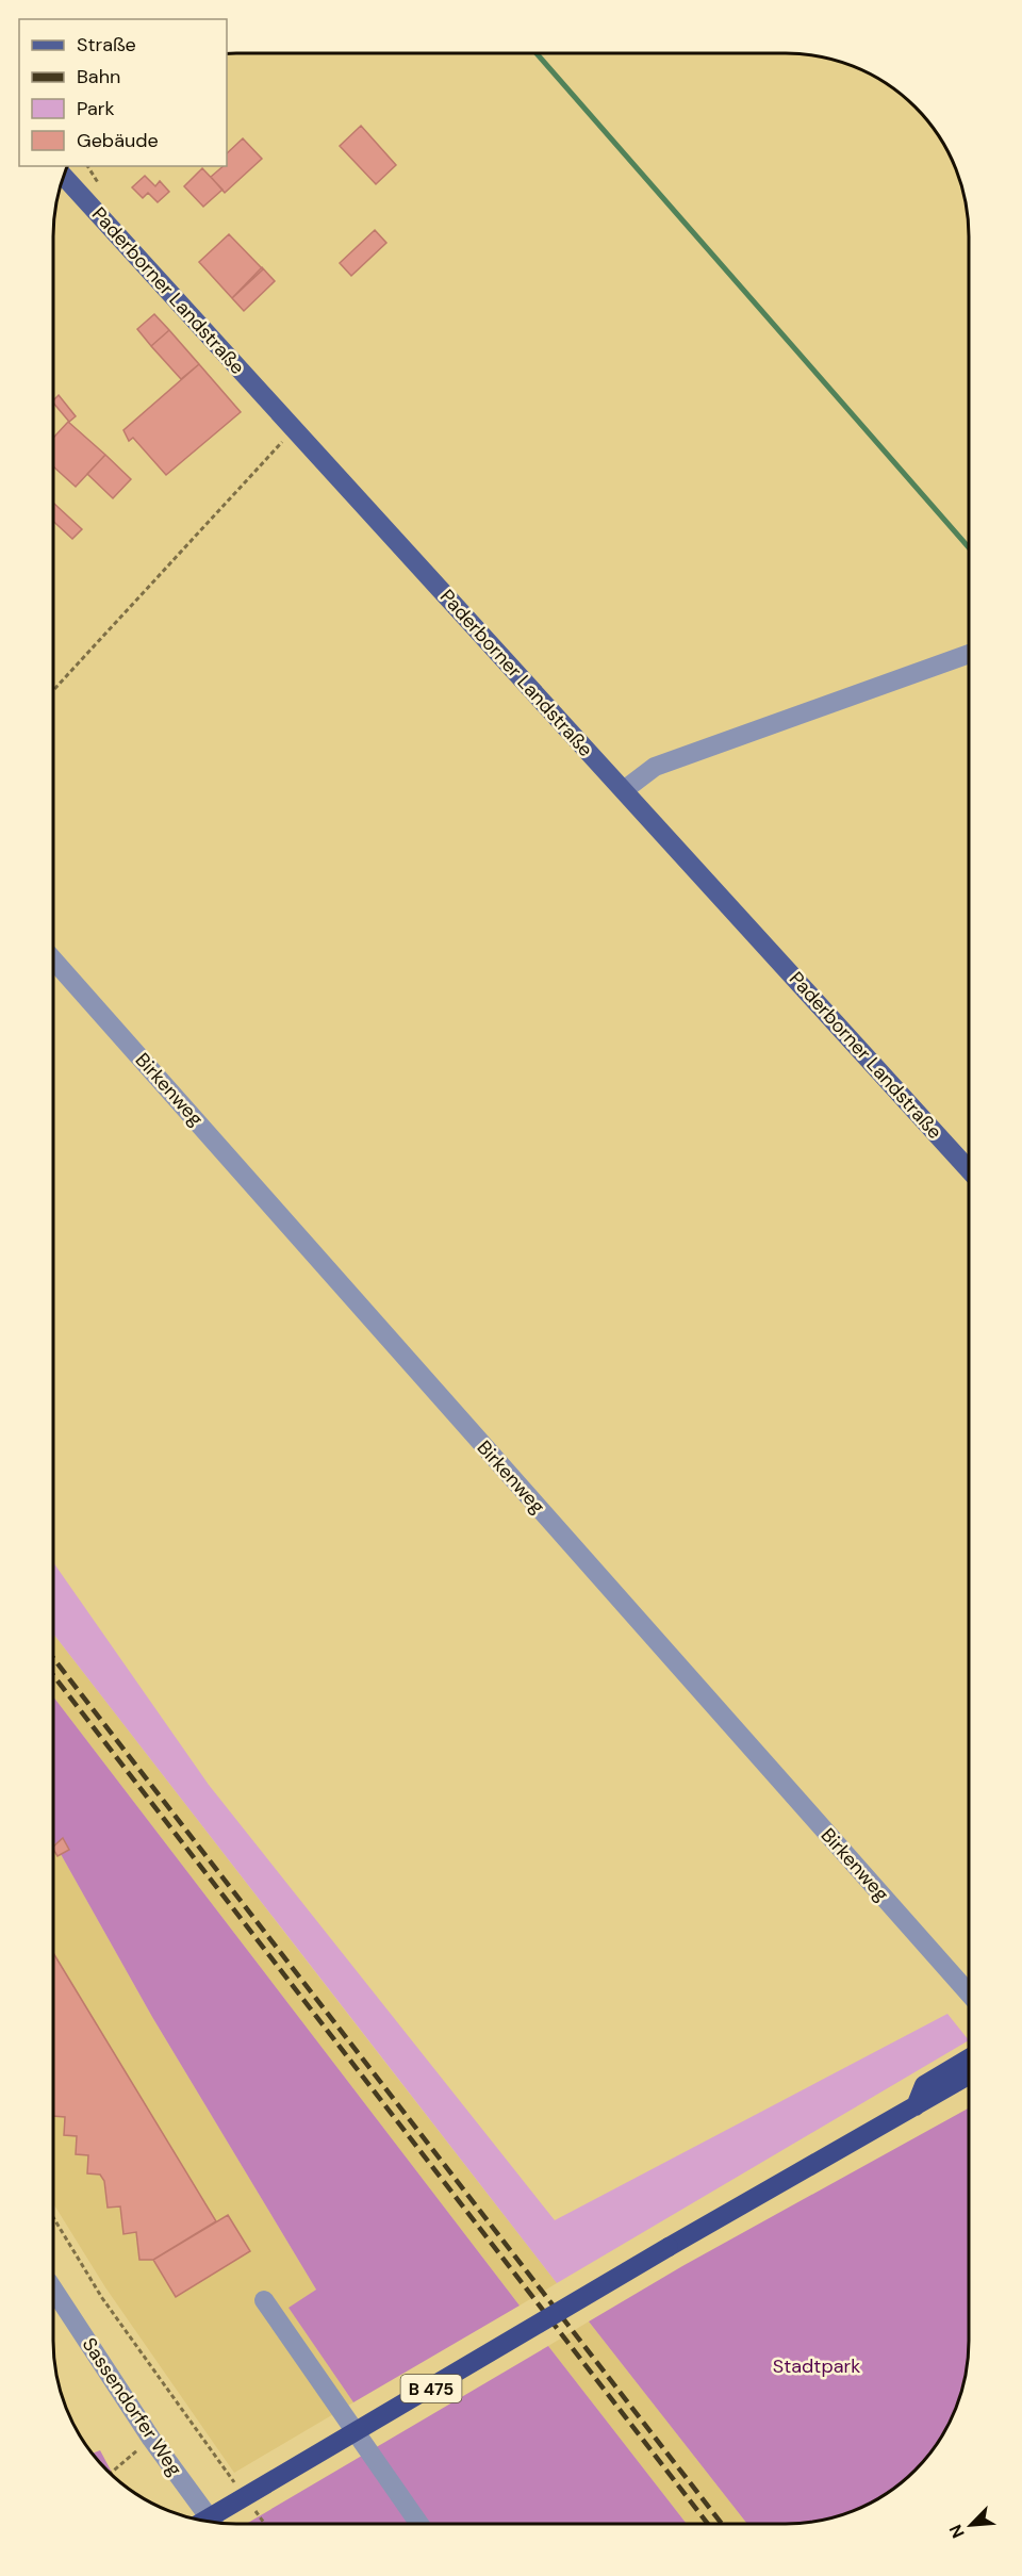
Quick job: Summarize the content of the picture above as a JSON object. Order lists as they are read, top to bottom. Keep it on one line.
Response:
{"streets":{"highway":["B 475"],"main road":["Paderborner Landstraße"],"street":["Birkenweg","Sassendorfer Weg"]},"parks":["Stadtpark"],"legend":["Straße","Bahn","Park","Gebäude"],"north":"bottom left"}
